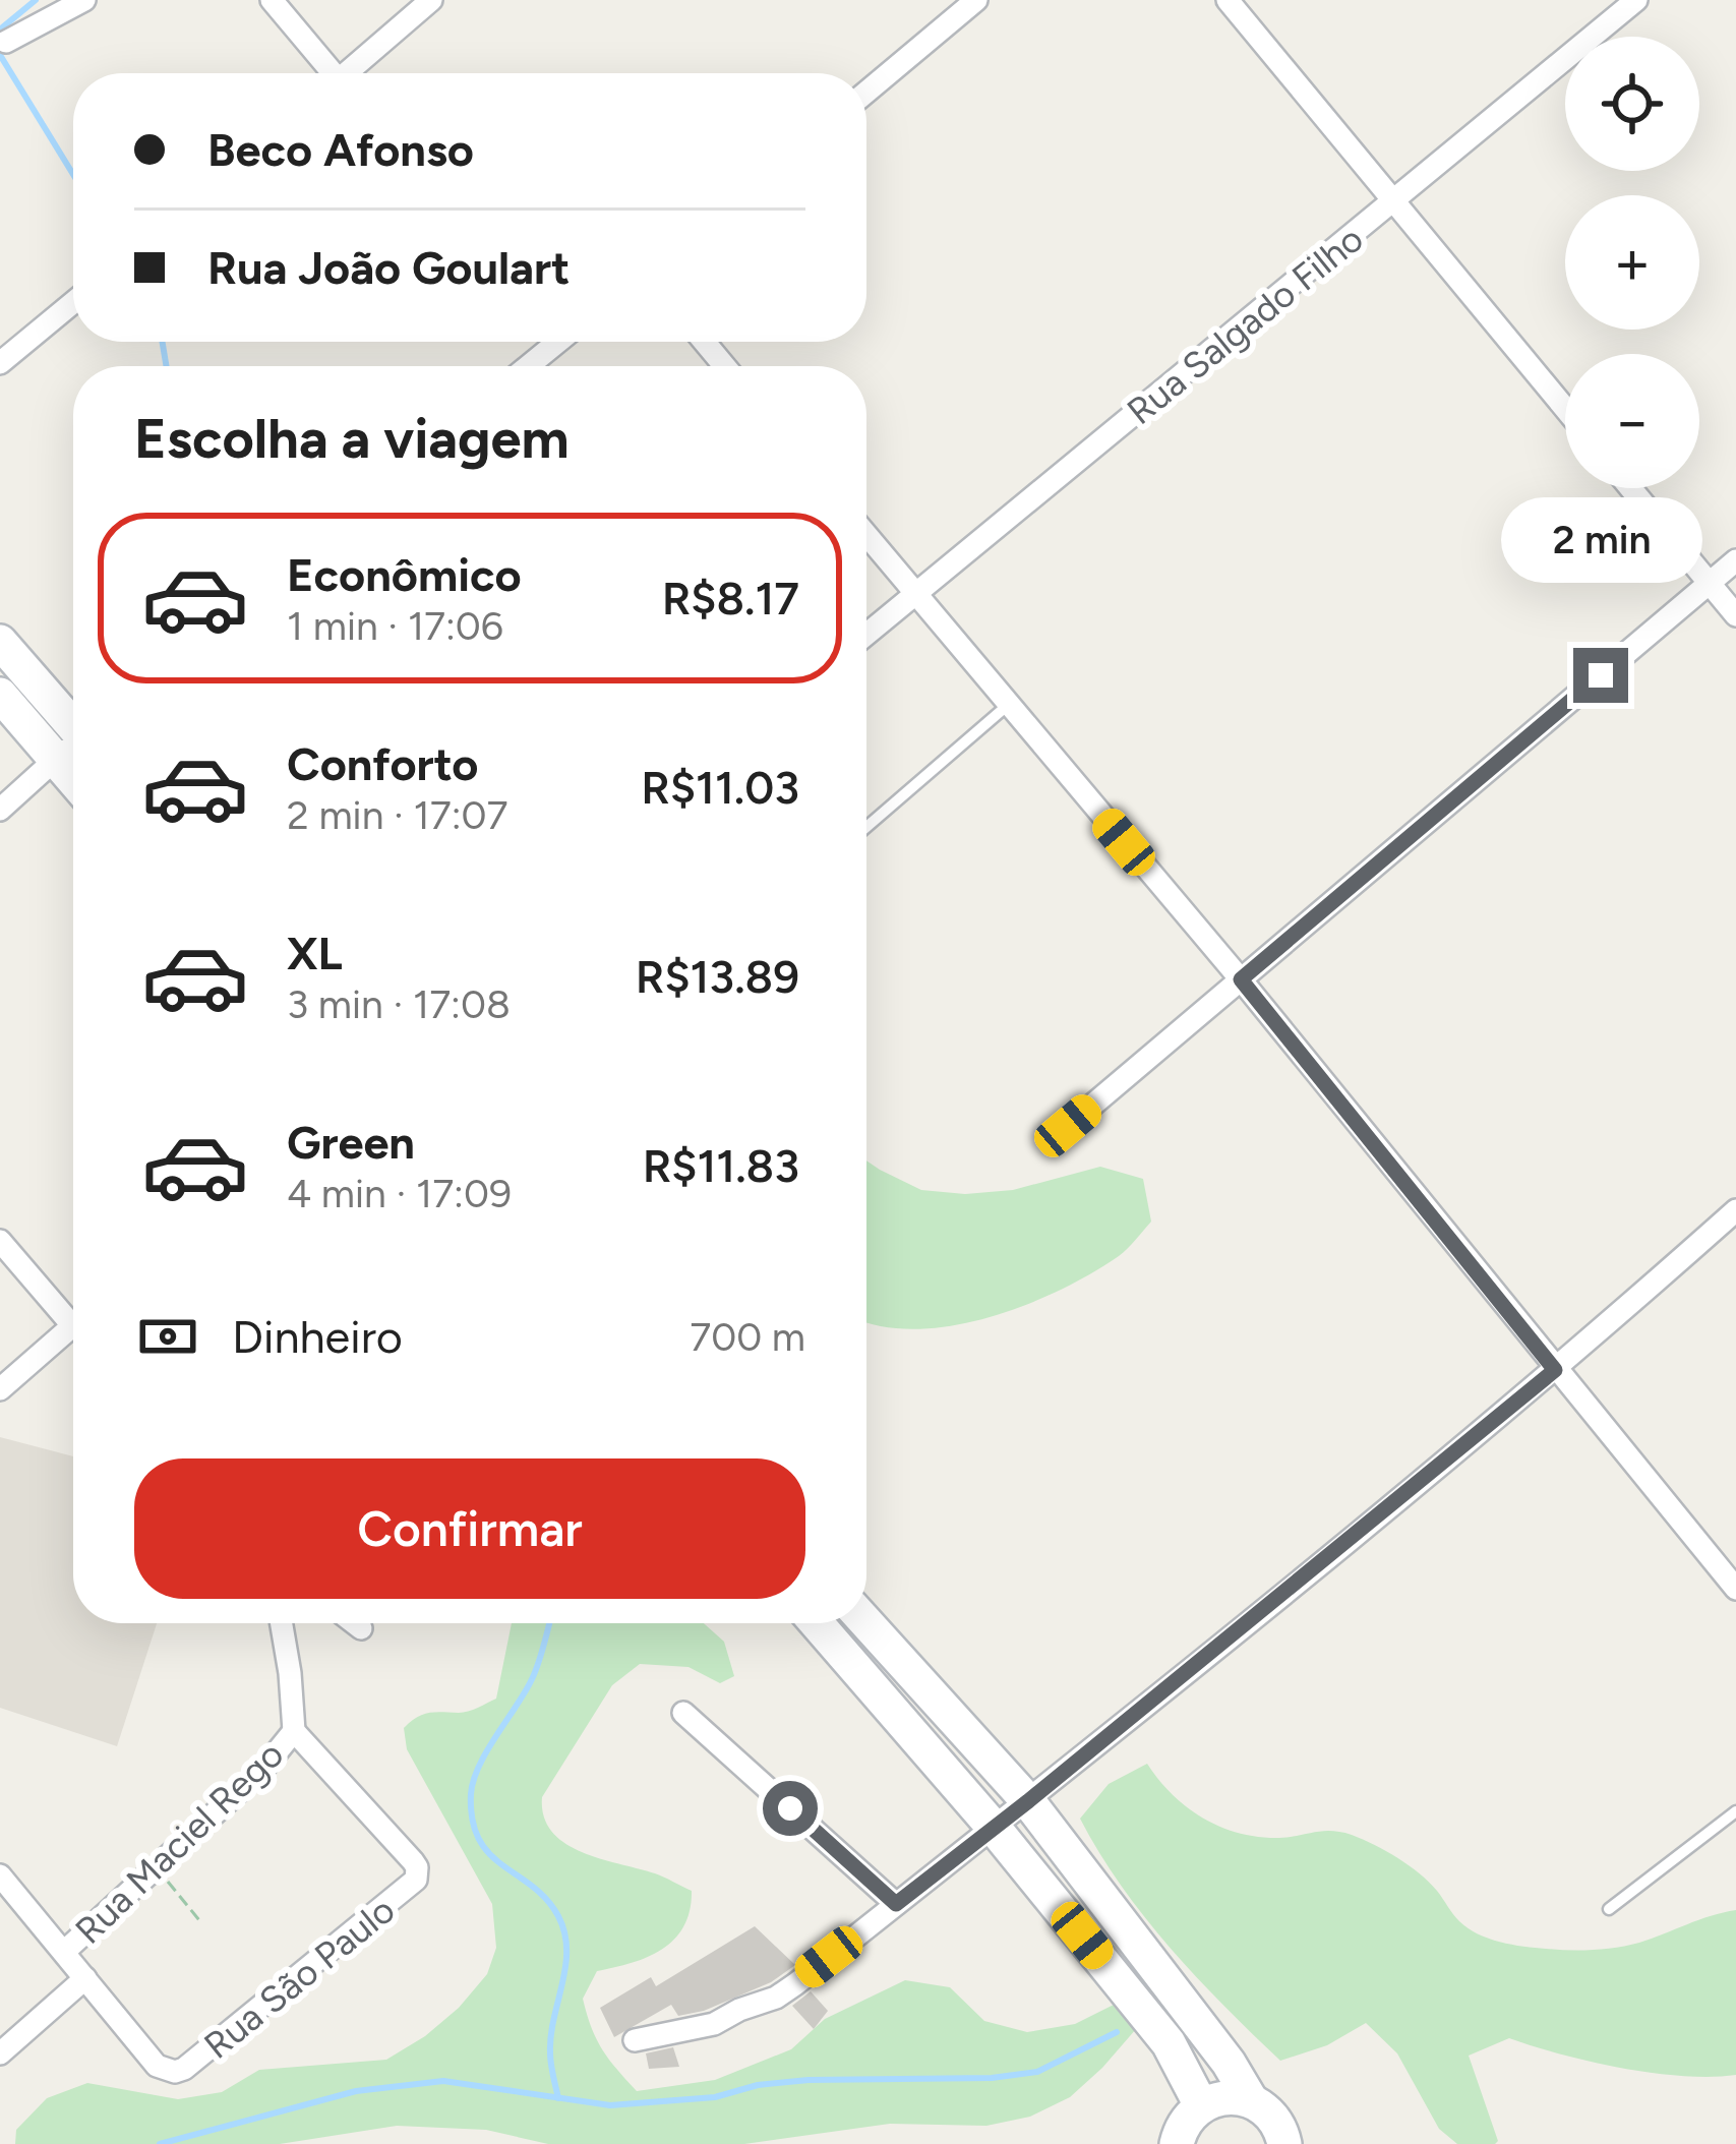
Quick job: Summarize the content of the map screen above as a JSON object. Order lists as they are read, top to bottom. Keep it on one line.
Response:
{"streets":{"street":["Rua Salgado Filho","Rua Maciel Rego","Rua São Paulo"]},"crossings":[["Rua Maciel Rego","Rua São Paulo"]],"page":{"map_buttons":["+","−"],"banner":["Beco Afonso","Rua João Goulart"],"heading":"Escolha a viagem","bubble":"2 min","list":[{"name":"Econômico","note":"1 min · 17:06","value":"R$8.17"},{"name":"Conforto","note":"2 min · 17:07","value":"R$11.03"},{"name":"XL","note":"3 min · 17:08","value":"R$13.89"},{"name":"Green","note":"4 min · 17:09","value":"R$11.83"}],"pay":["Dinheiro","700 m"],"buttons":"Confirmar"}}
